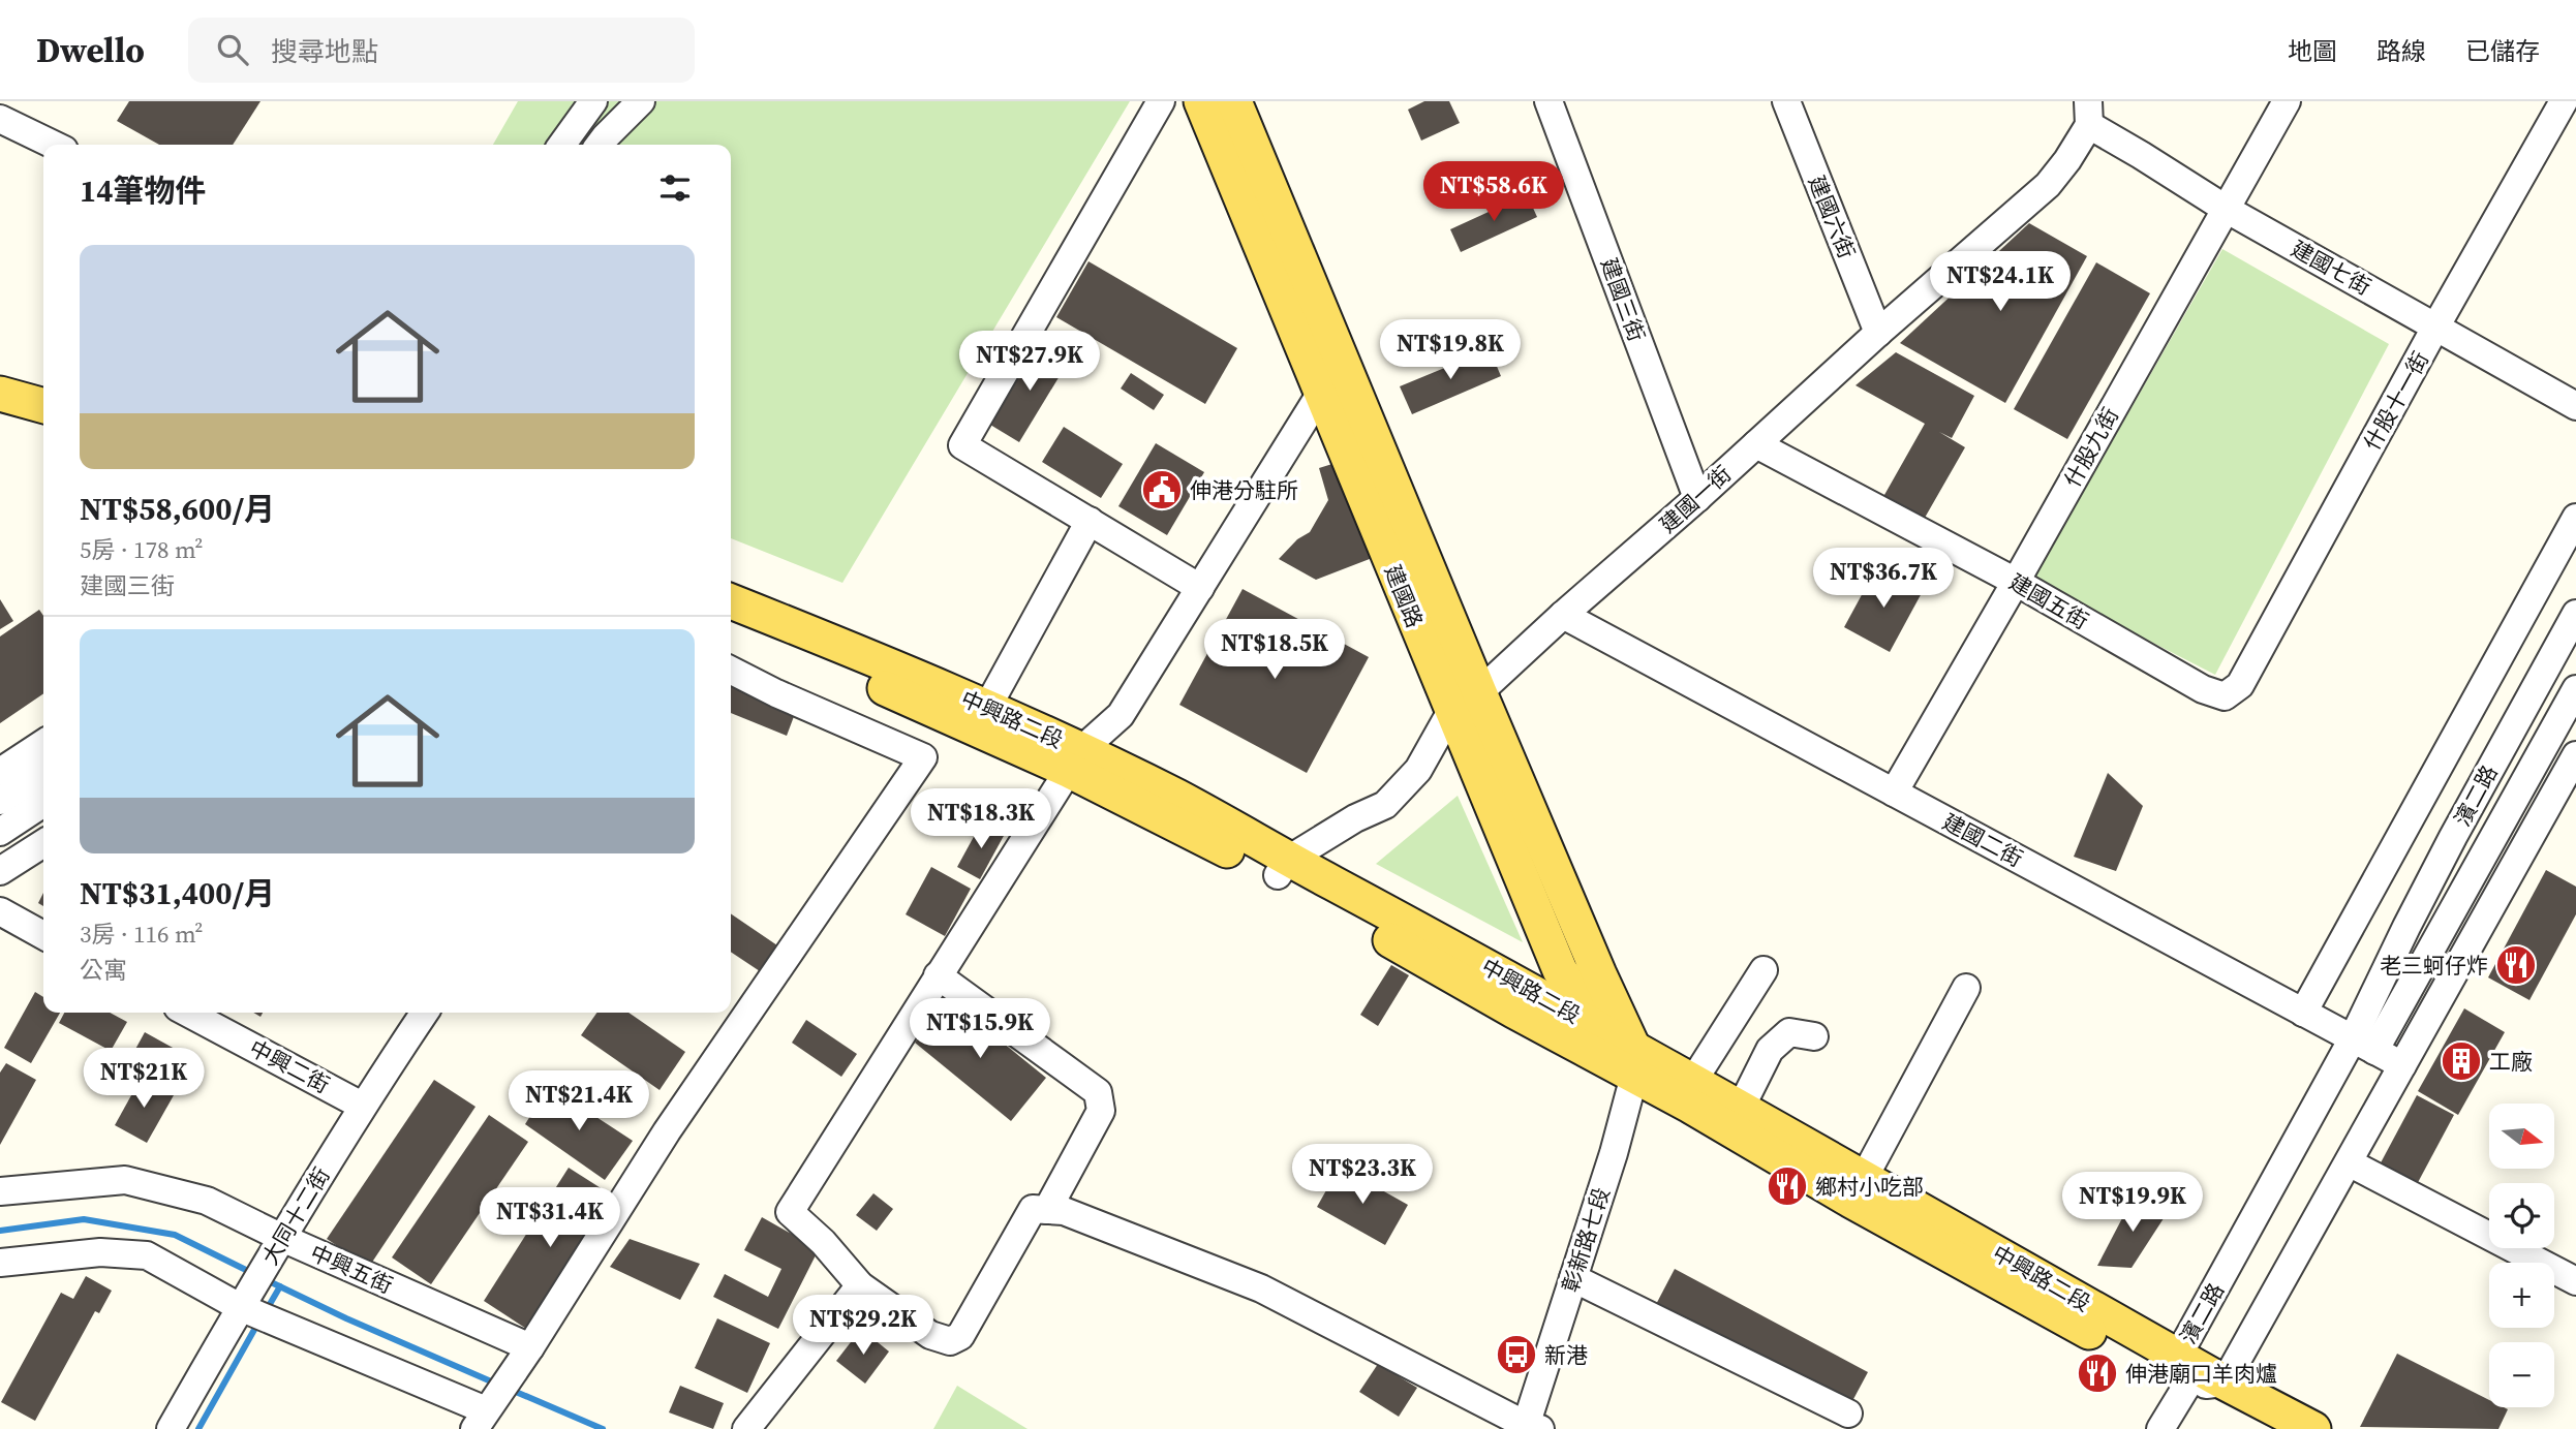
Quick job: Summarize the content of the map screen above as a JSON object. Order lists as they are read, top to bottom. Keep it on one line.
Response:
{"streets":{"main road":["建國路","中興路二段"],"street":["建國六街","建國七街","建國三街","什股十一街","什股九街","建國一街","建國五街","濱二路","建國二街","中興二街","大同十二街","彰新路七段","中興五街"]},"crossings":[["建國六街","建國一街"],["建國七街","什股十一街"],["建國七街","什股九街"],["建國七街","建國一街"],["建國三街","建國一街"],["什股十一街","建國五街"],["什股九街","建國五街"],["什股九街","建國二街"],["建國一街","建國路"],["建國一街","建國五街"],["建國一街","中興路二段"],["建國一街","建國二街"],["建國路","中興路二段"],["建國路","彰新路七段"],["中興路二段","濱二路"],["中興路二段","彰新路七段"],["濱二路","建國二街"],["中興二街","大同十二街"],["大同十二街","中興五街"]],"places":{"public building":["伸港分駐所"],"restaurant":["老三蚵仔炸","鄉村小吃部","伸港廟口羊肉爐"],"building":["工廠"],"bus stop":["新港"]},"north":"right","page":{"header":"Dwello","search":"搜尋地點","nav":["地圖","路線","已儲存"],"heading":"14筆物件","price":["NT$58.6K","NT$24.1K","NT$19.8K","NT$27.9K","NT$36.7K","NT$18.5K","NT$18.3K","NT$15.9K","NT$21K","NT$21.4K","NT$23.3K","NT$19.9K","NT$31.4K","NT$29.2K"],"list":[{"name":"NT$58,600/月","note":"5房 · 178 m² · 建國三街"},{"name":"NT$31,400/月","note":"3房 · 116 m² · 公寓"}],"map_buttons":["+","−"]}}
